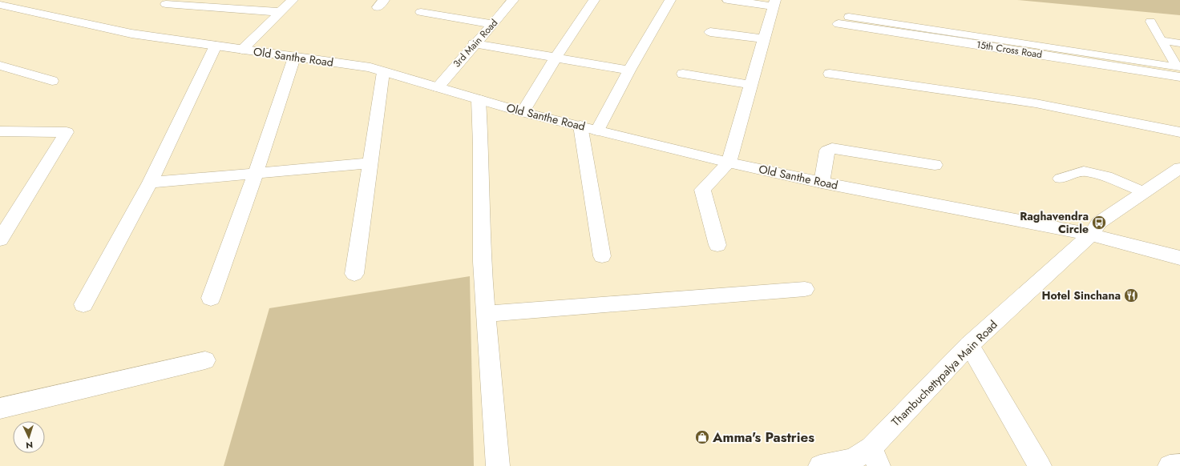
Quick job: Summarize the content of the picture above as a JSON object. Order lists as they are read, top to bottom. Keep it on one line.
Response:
{"streets":{"street":["3rd Main Road","15th Cross Road","Old Santhe Road","Thambuchettypalya Main Road"]},"crossings":[["3rd Main Road","Old Santhe Road"],["Old Santhe Road","Thambuchettypalya Main Road"]],"places":{"bus stop":["Raghavendra Circle"],"restaurant":["Hotel Sinchana"],"shop":["Amma's Pastries"]},"north":"bottom"}
